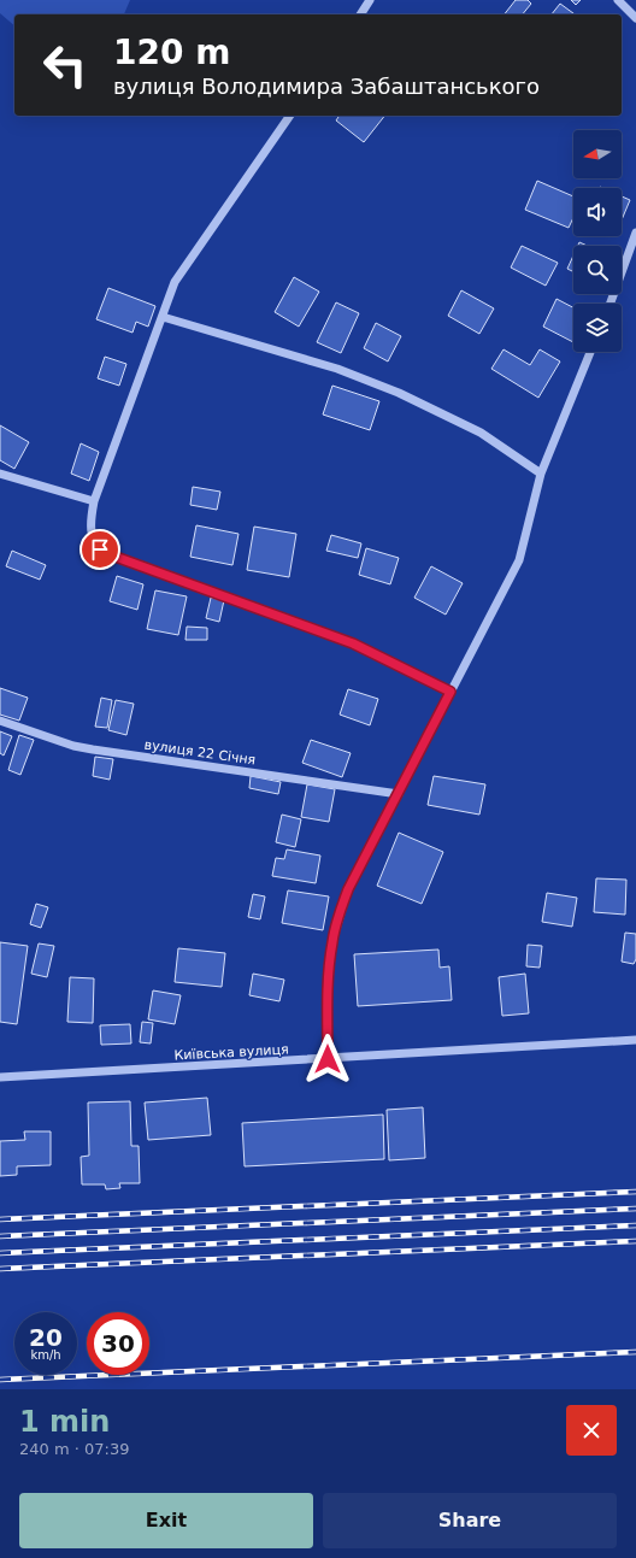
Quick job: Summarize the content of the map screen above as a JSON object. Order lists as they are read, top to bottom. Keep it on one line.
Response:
{"streets":{"street":["вулиця 22 Січня","Київська вулиця"]},"north":"left","page":{"turn":["120 m","вулиця Володимира Забаштанського"],"speed":"20 km/h","limit":"30","heading":["1 min","240 m · 07:39"],"buttons":["Exit","Share"]}}
